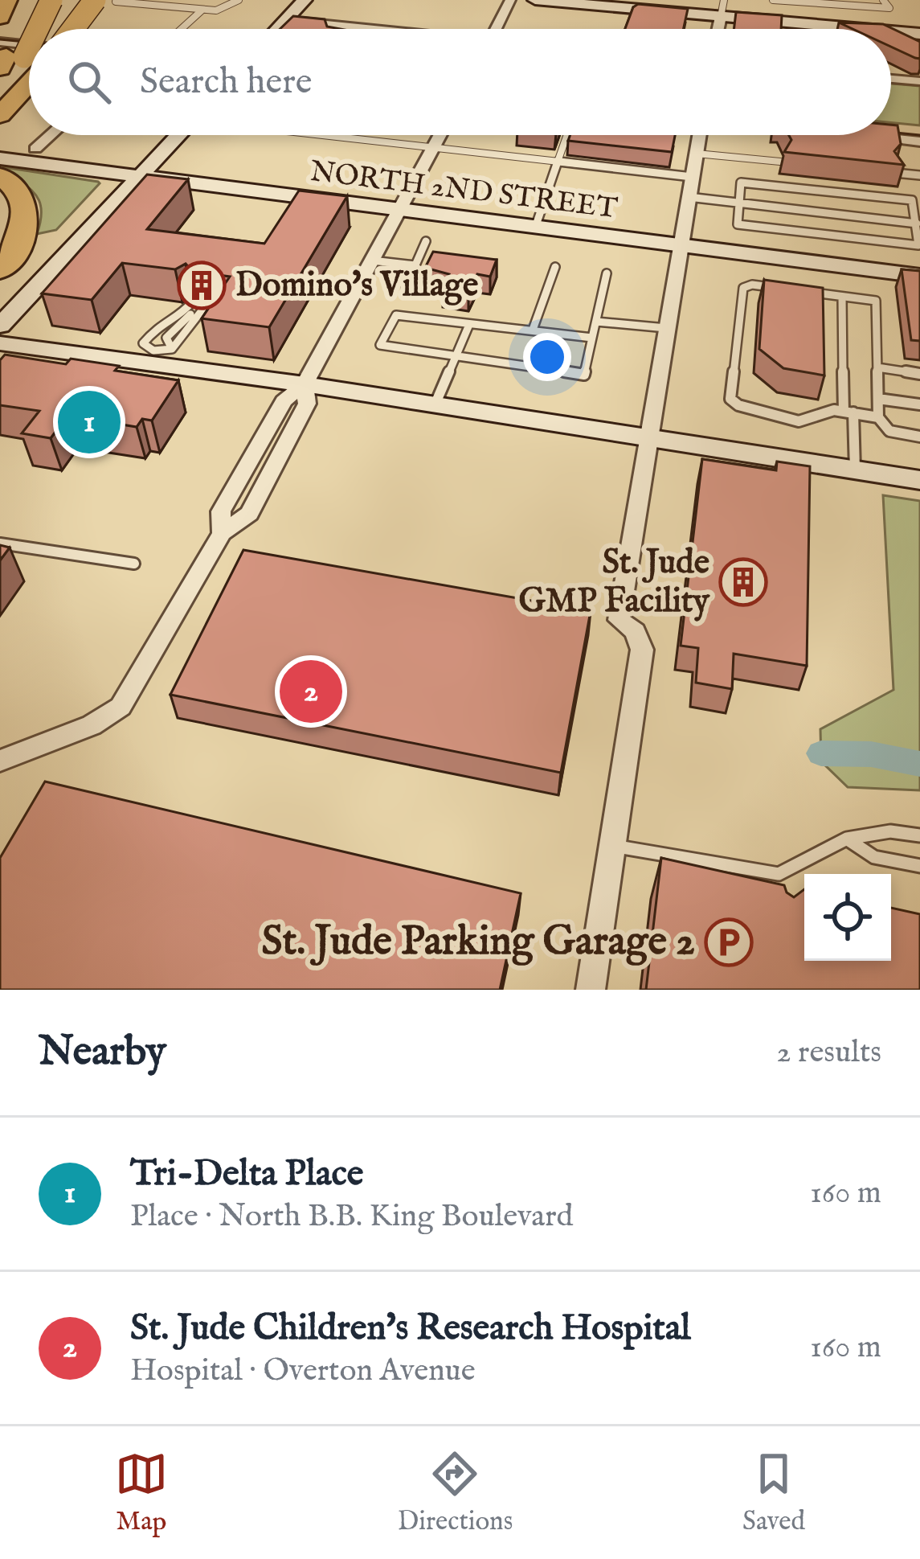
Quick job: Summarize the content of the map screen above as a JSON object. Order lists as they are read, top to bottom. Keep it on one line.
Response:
{"streets":{"street":["NORTH 2ND STREET"]},"places":{"building":["Domino's Village","St. Jude GMP Facility"],"parking":["St. Jude Parking Garage 2"]},"page":{"search":"Search here","pins":["1","2"],"heading":["Nearby","2 results"],"list":[{"mark":"1","name":"Tri-Delta Place","note":"Place · North B.B. King Boulevard","value":"160 m"},{"mark":"2","name":"St. Jude Children's Research Hospital","note":"Hospital · Overton Avenue","value":"160 m"}],"nav":["Map","Directions","Saved"]}}
